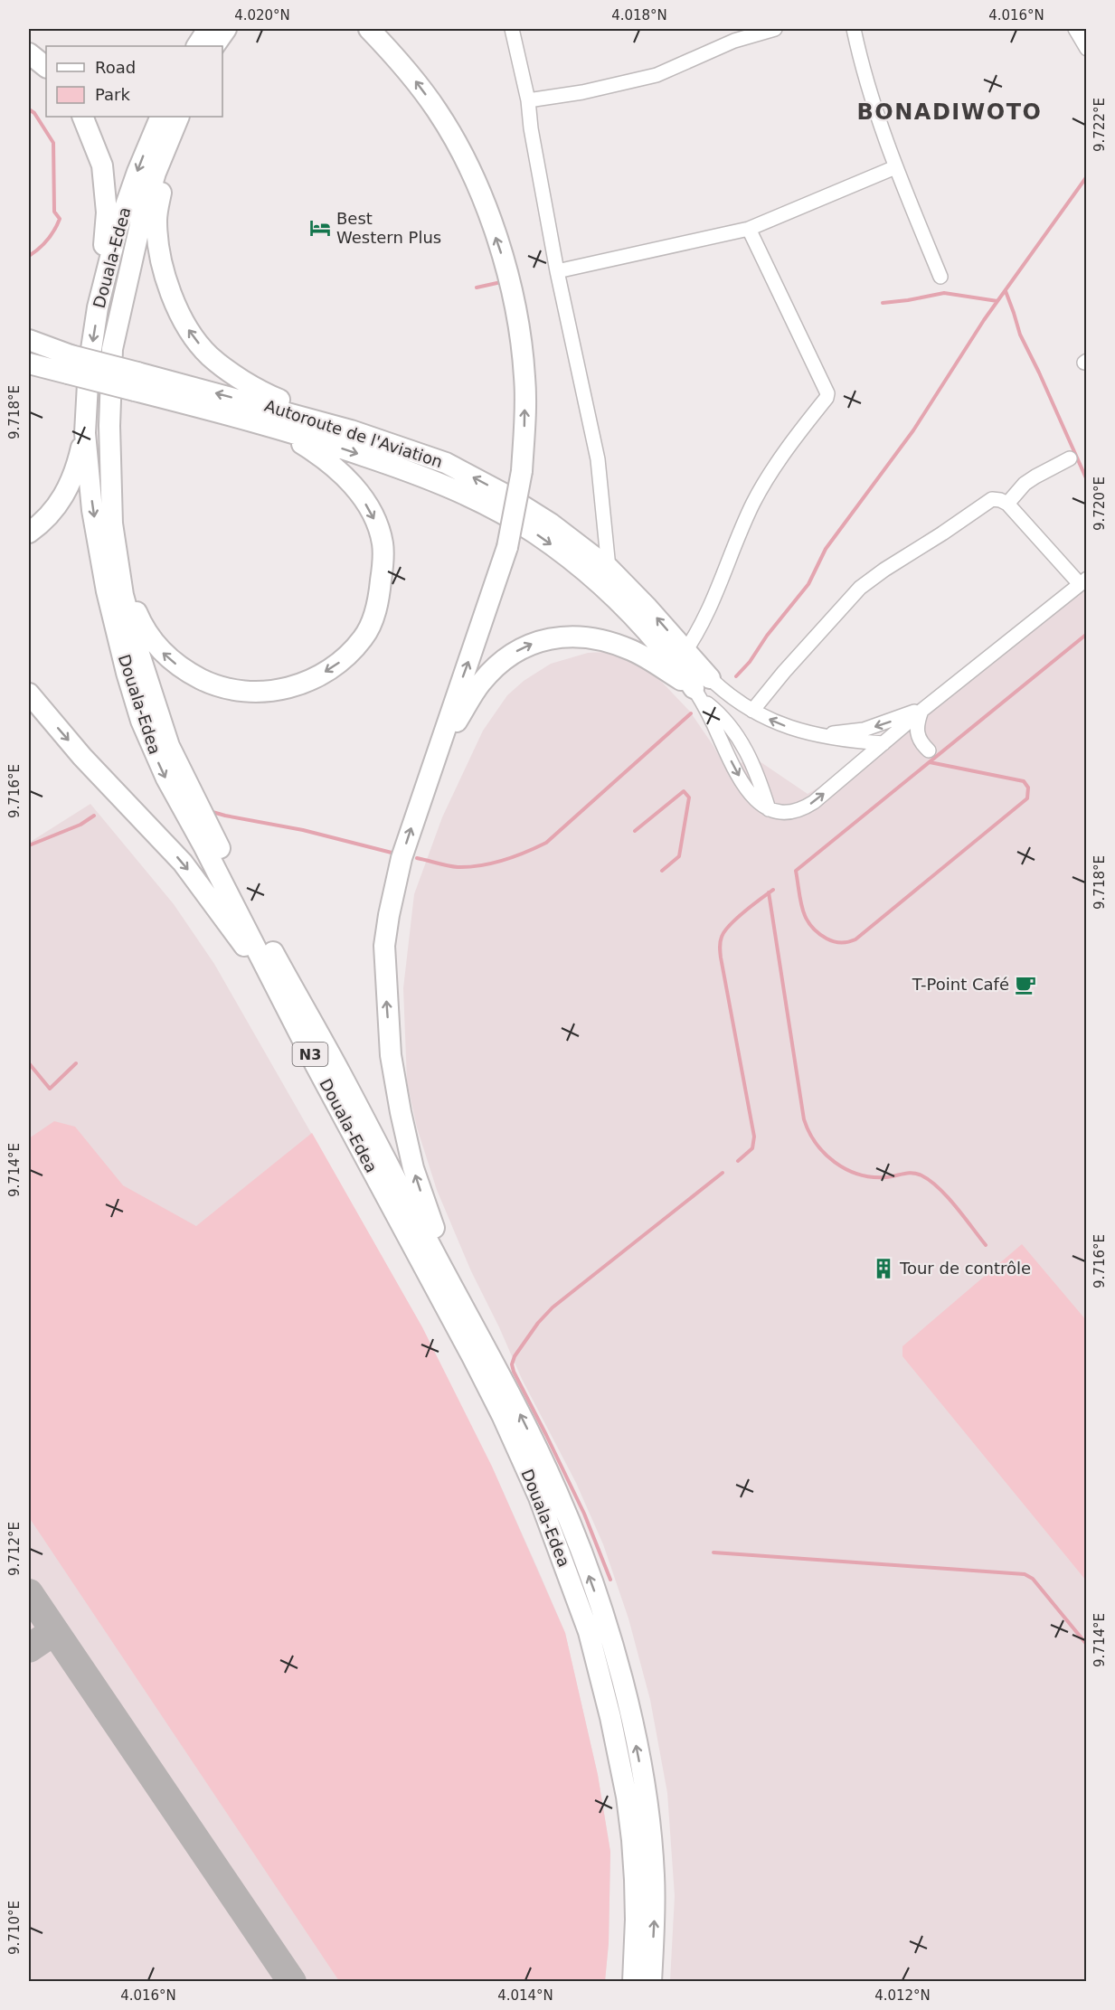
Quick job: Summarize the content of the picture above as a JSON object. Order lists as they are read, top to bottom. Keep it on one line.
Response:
{"streets":{"highway":["Douala-Edea","Autoroute de l'Aviation","N3"]},"districts":["BONADIWOTO"],"places":{"hotel":["Best Western Plus"],"cafe":["T-Point Café"],"building":["Tour de contrôle"]},"legend":["Road","Park"],"coordinates":["4.020°N","4.018°N","4.016°N","9.722°E","9.718°E","9.720°E","9.716°E","9.714°E","9.712°E","9.710°E","4.014°N","4.012°N"]}
